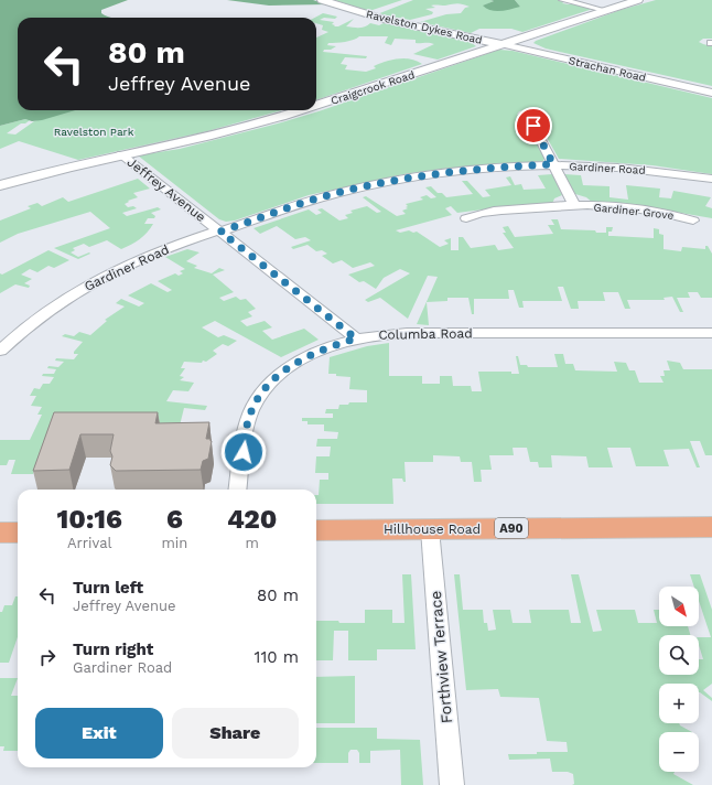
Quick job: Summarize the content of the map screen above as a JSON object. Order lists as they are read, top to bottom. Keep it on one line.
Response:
{"streets":{"main road":["A90","Hillhouse Road"],"street":["Ravelston Dykes Road","Strachan Road","Craigcrook Road","Gardiner Road","Jeffrey Avenue","Gardiner Grove","Columba Road","Forthview Terrace"]},"crossings":[["Ravelston Dykes Road","Strachan Road"],["Ravelston Dykes Road","Craigcrook Road"],["Strachan Road","Craigcrook Road"],["Craigcrook Road","Jeffrey Avenue"],["Gardiner Road","Jeffrey Avenue"],["Gardiner Road","Gardiner Grove"],["Jeffrey Avenue","Columba Road"],["Hillhouse Road","Forthview Terrace"]],"parks":["Ravelston Park"],"north":"bottom right","page":{"turn":["80 m","Jeffrey Avenue"],"eta":["10:16","Arrival","6","min","420","m"],"list":[{"name":"Turn left","note":"Jeffrey Avenue","value":"80 m"},{"name":"Turn right","note":"Gardiner Road","value":"110 m"}],"map_buttons":["+","−"],"buttons":["Exit","Share"]}}
